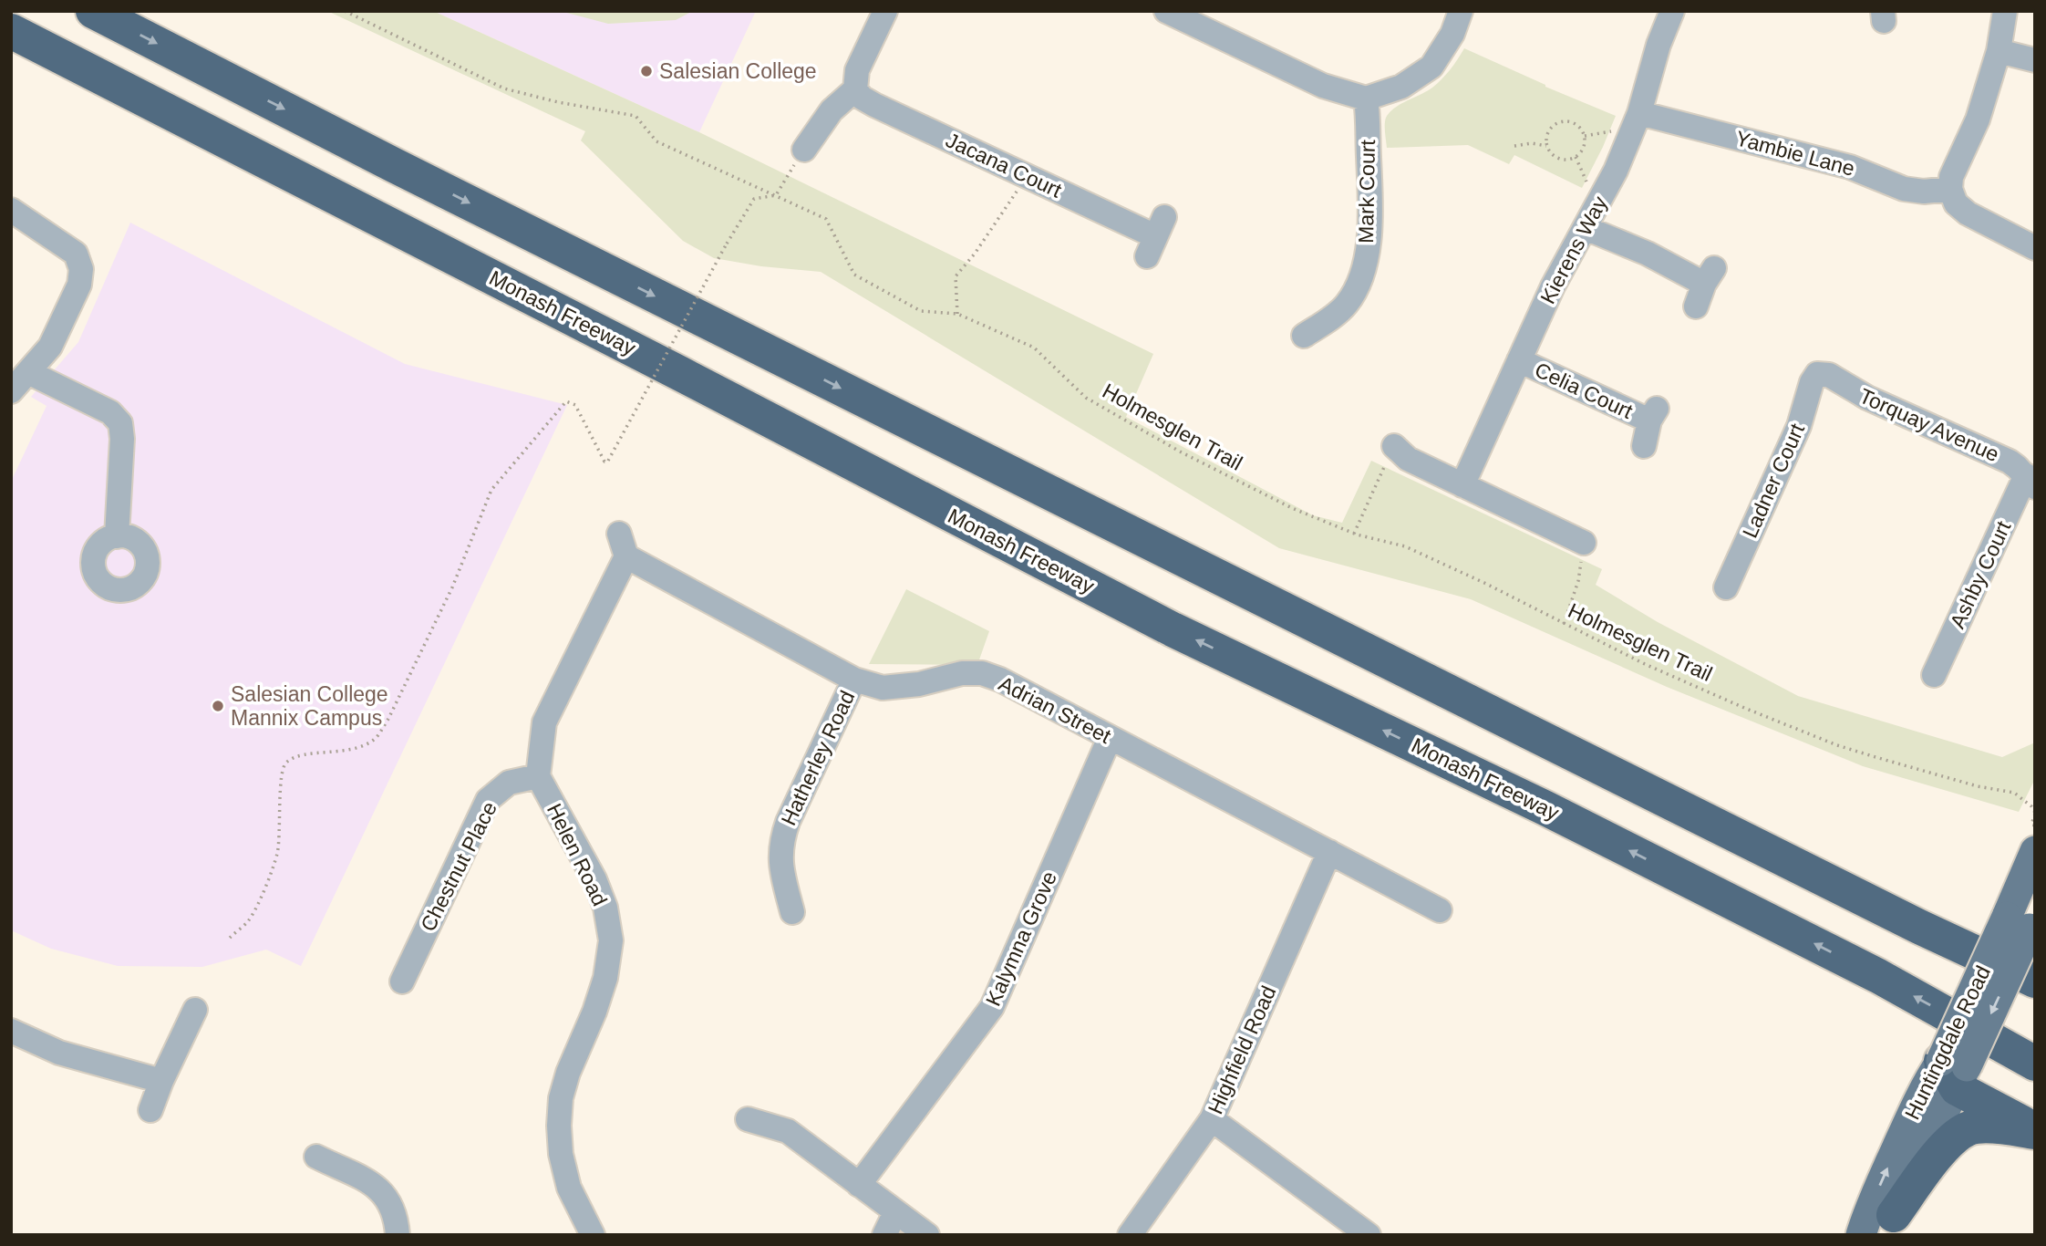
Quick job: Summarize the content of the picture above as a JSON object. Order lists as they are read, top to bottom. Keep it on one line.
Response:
{"streets":{"highway":["Monash Freeway"],"main road":["Huntingdale Road"],"street":["Yambie Lane","Jacana Court","Mark Court","Kierens Way","Celia Court","Torquay Avenue","Ladner Court","Ashby Court","Adrian Street","Hatherley Road","Helen Road","Chestnut Place","Kalymna Grove","Highfield Road"],"path":["Holmesglen Trail"]},"crossings":[["Yambie Lane","Kierens Way"],["Kierens Way","Celia Court"],["Torquay Avenue","Ladner Court"],["Torquay Avenue","Ashby Court"],["Adrian Street","Hatherley Road"],["Adrian Street","Helen Road"],["Adrian Street","Chestnut Place"],["Adrian Street","Kalymna Grove"],["Adrian Street","Highfield Road"],["Helen Road","Chestnut Place"]],"places":["Salesian College","Salesian College Mannix Campus"]}
